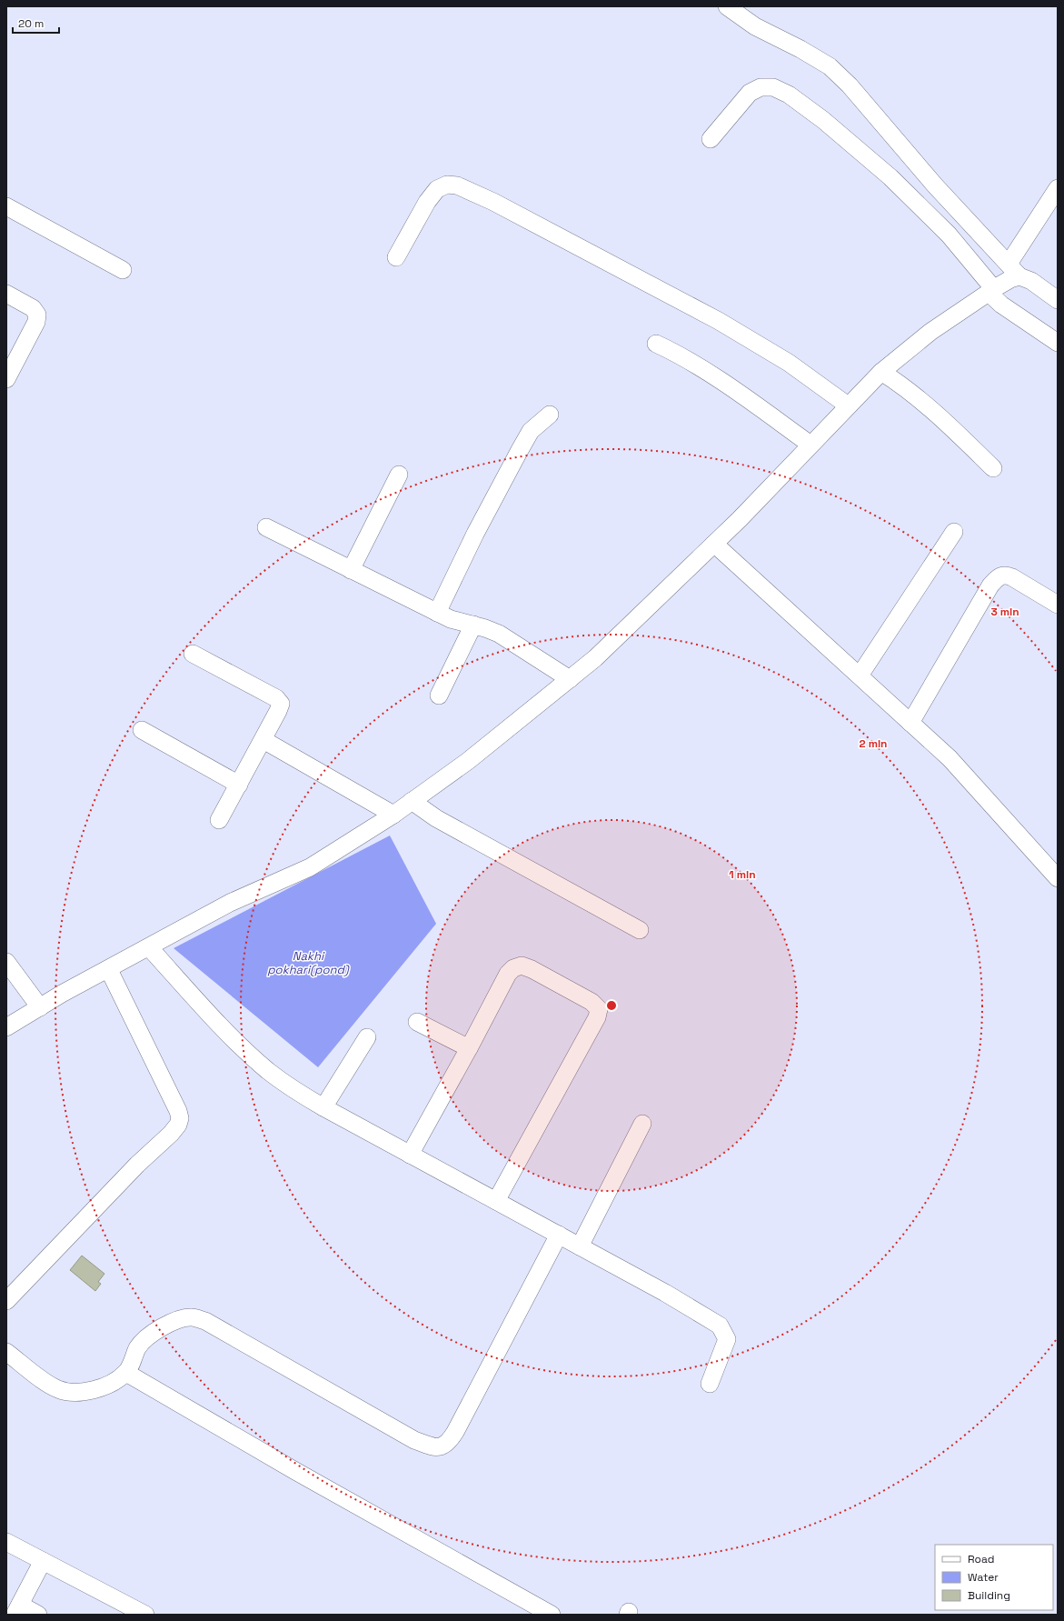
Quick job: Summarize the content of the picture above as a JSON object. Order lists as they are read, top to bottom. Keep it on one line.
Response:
{"water":["Nakhi pokhari(pond)"],"legend":["Road","Water","Building"],"scale_bar":"20 m","rings":["3 min","2 min","1 min"]}
